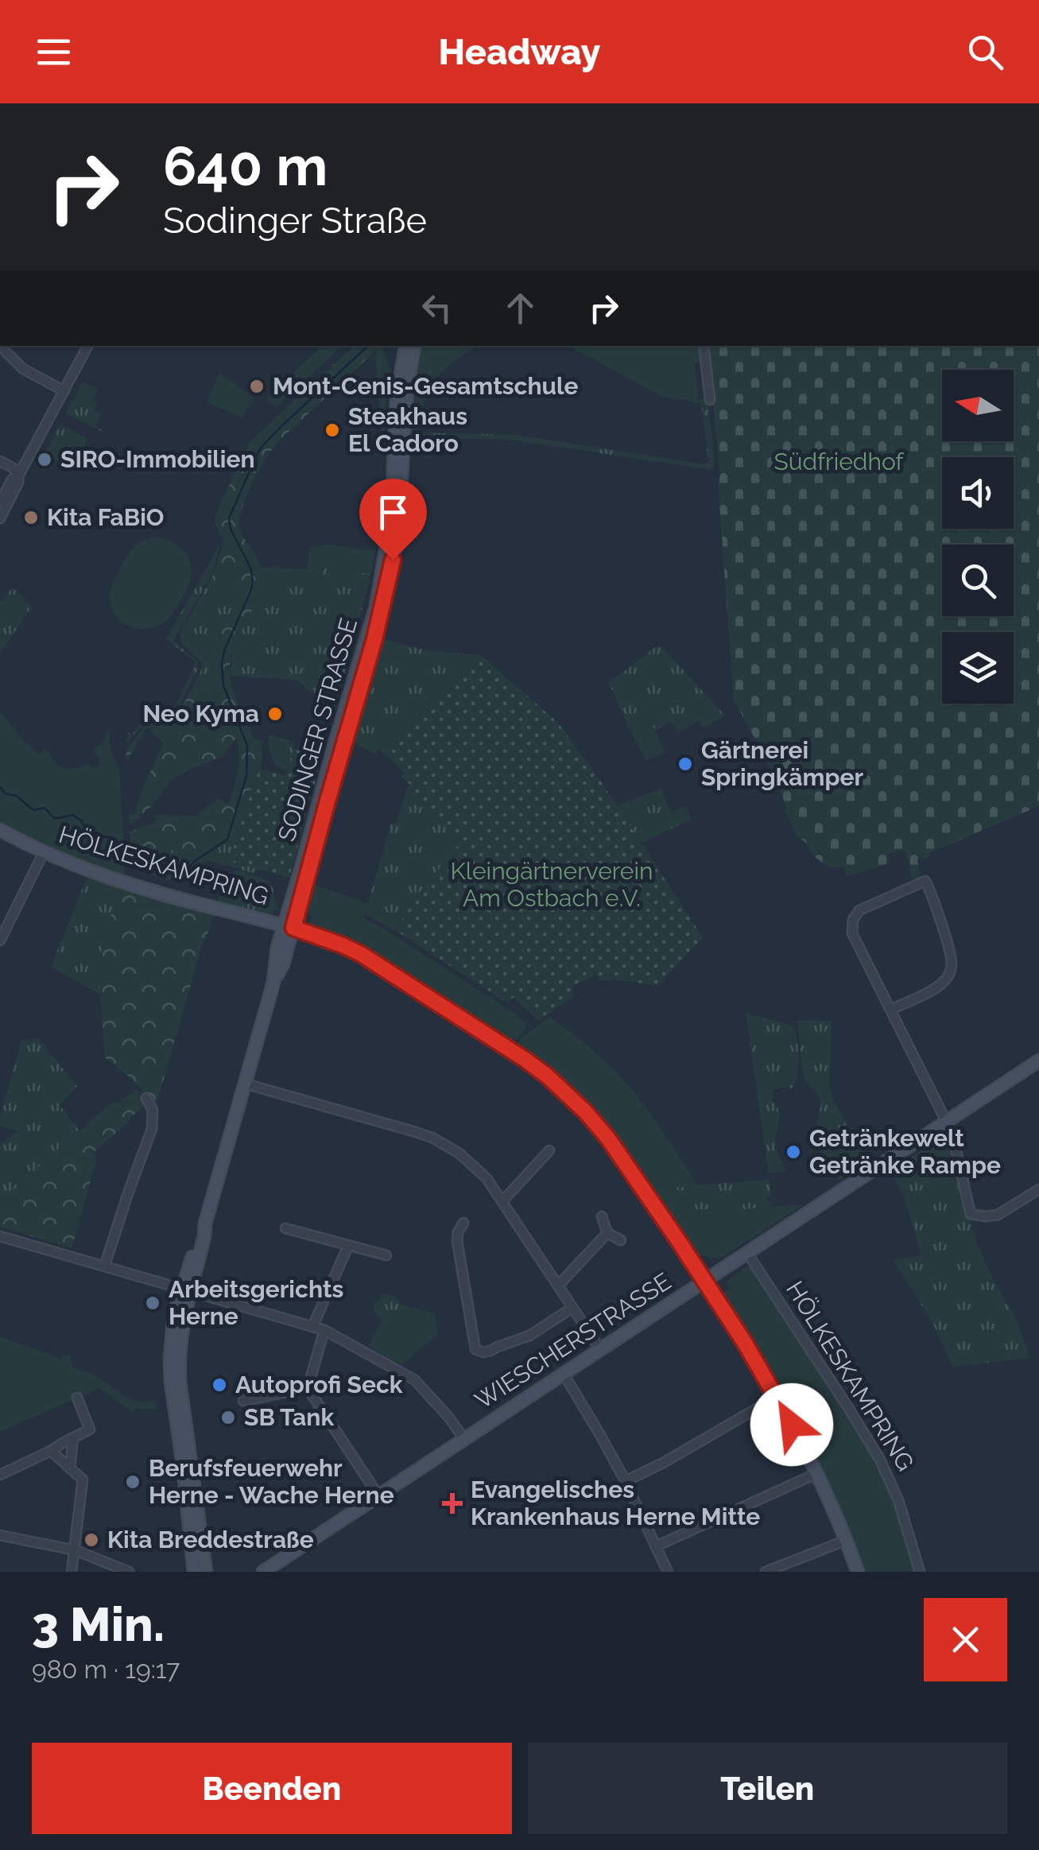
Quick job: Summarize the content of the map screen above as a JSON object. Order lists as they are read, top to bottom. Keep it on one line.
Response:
{"streets":{"main road":["SODINGER STRASSE","HÖLKESKAMPRING","WIESCHERSTRASSE"]},"crossings":[["SODINGER STRASSE","HÖLKESKAMPRING"],["HÖLKESKAMPRING","WIESCHERSTRASSE"]],"parks":["Südfriedhof","Kleingärtnerverein Am Ostbach e.V."],"places":{"other":["Mont-Cenis-Gesamtschule","Steakhaus El Cadoro","SIRO-Immobilien","Kita FaBiO","Neo Kyma","Gärtnerei Springkämper","Getränkewelt Getränke Rampe","Arbeitsgerichts Herne","Autoprofi Seck","SB Tank","Berufsfeuerwehr Herne - Wache Herne","Kita Breddestraße"],"health":["Evangelisches Krankenhaus Herne Mitte"]},"north":"left","page":{"header":"Headway","turn":["640 m","Sodinger Straße"],"heading":["3 Min.","980 m · 19:17"],"buttons":["Beenden","Teilen"]}}
